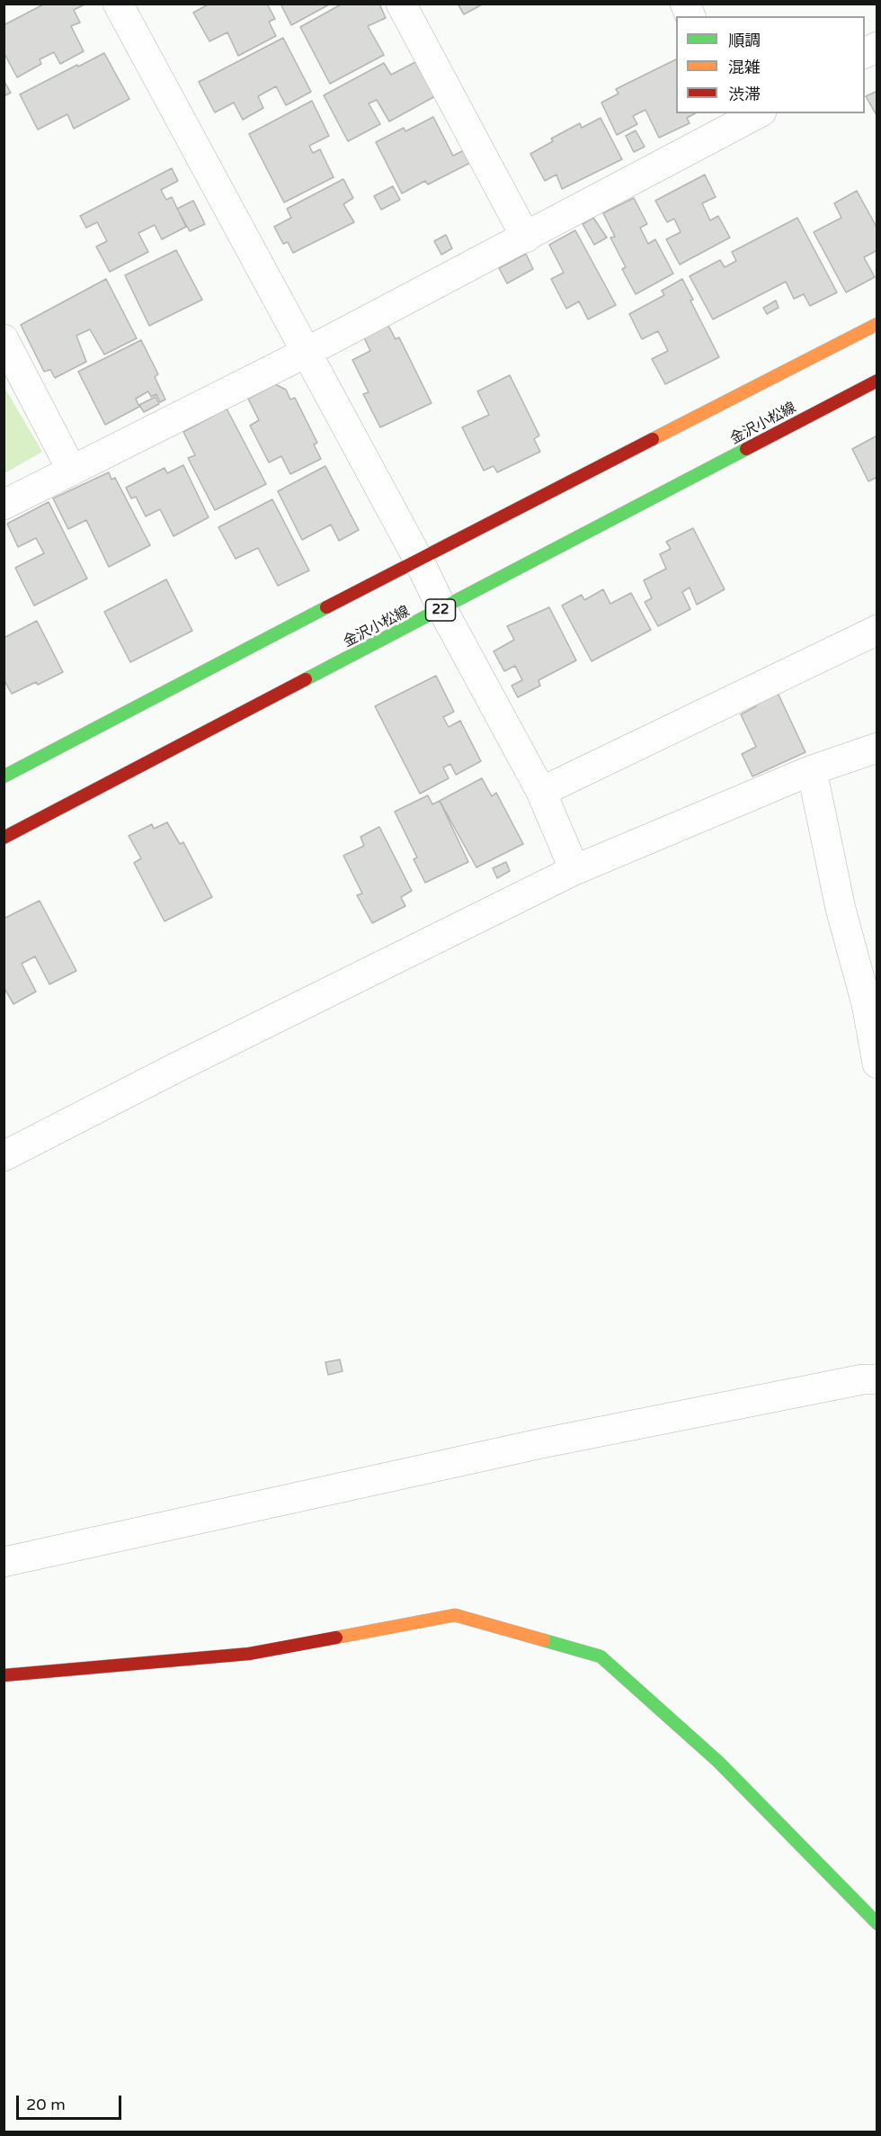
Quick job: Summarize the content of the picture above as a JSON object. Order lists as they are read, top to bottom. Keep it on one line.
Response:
{"streets":{"main road":["金沢小松線","22"]},"legend":["順調","混雑","渋滞"],"scale_bar":"20 m"}
